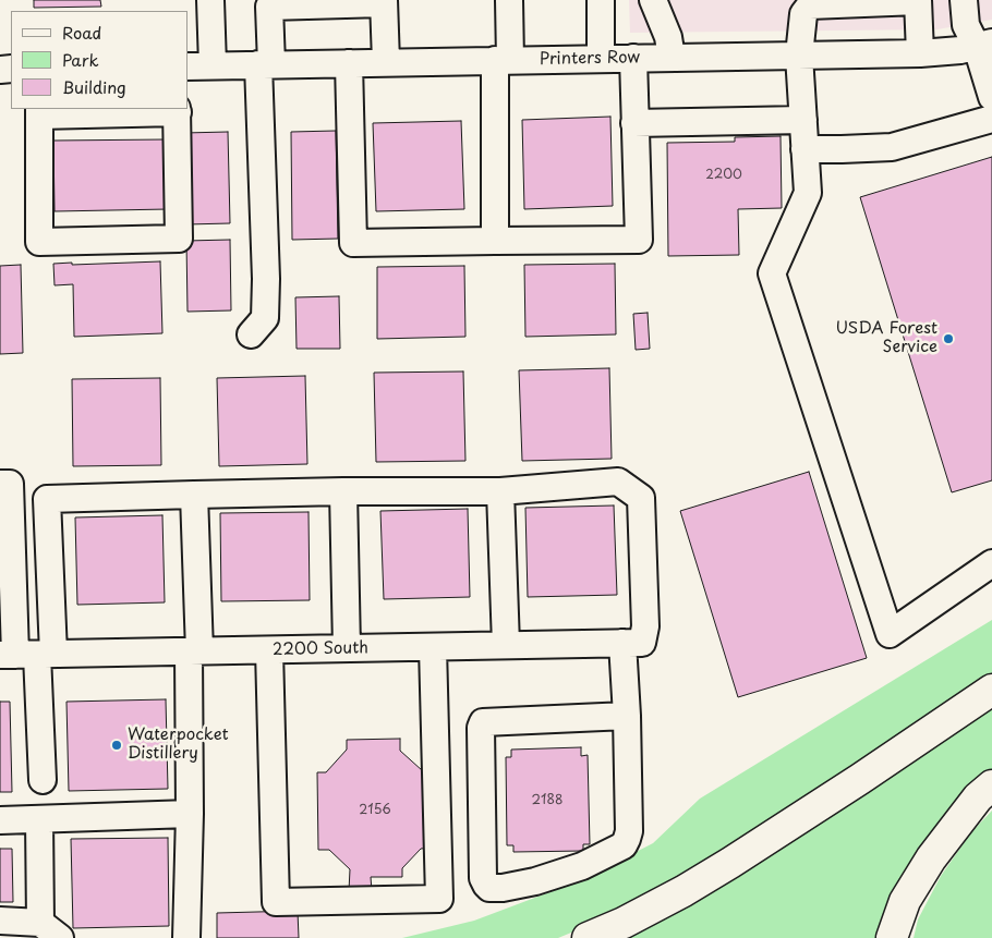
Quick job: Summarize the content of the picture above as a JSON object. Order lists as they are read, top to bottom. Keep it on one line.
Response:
{"streets":{"street":["Printers Row","2200 South"]},"places":["USDA Forest Service","Waterpocket Distillery"],"house_numbers":["2200","2188","2156"],"legend":["Road","Park","Building"]}
